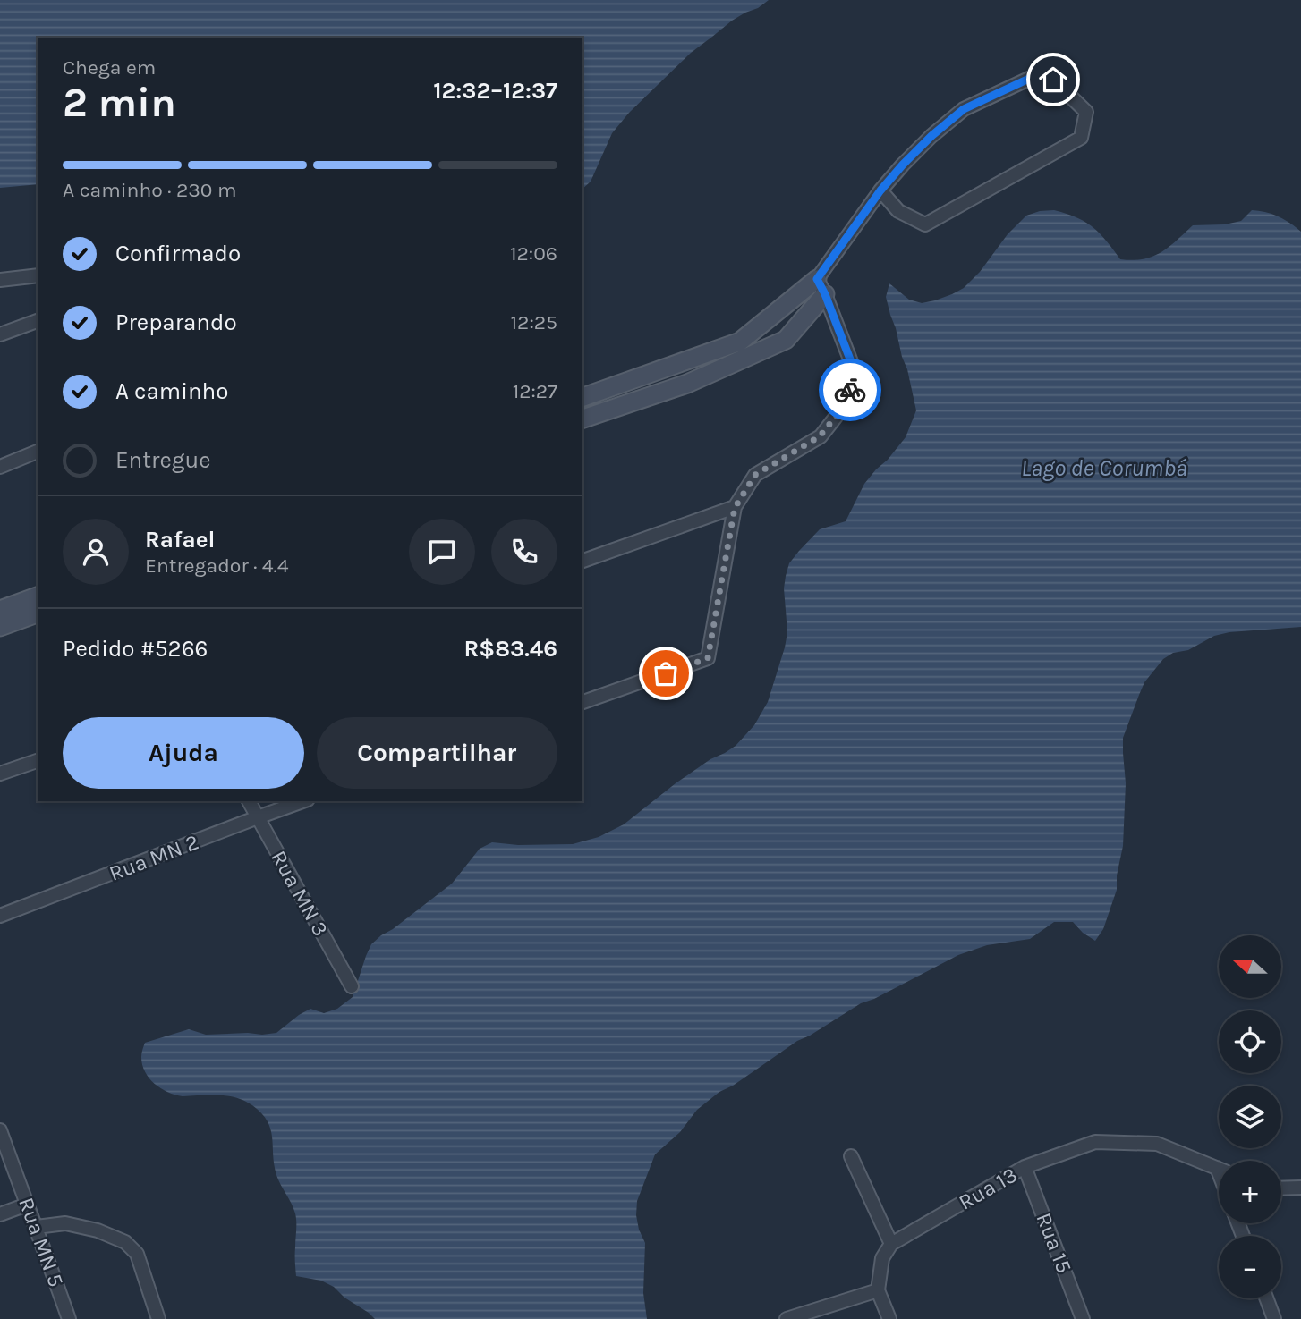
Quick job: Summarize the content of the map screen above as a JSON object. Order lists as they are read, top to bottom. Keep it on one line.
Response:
{"streets":{"street":["Rua MN 2","Rua MN 3","Rua 13","Rua MN 5","Rua 15"]},"crossings":[["Rua MN 2","Rua MN 3"],["Rua 13","Rua 15"]],"water":["Lago de Corumbá"],"north":"left","page":{"heading":["2 min","Chega em","12:32–12:37"],"panel":["Rafael","Entregador · 4.4","Pedido #5266","R$83.46"],"bar":"A caminho · 230 m","list":[["Confirmado","12:06"],["Preparando","12:25"],["A caminho","12:27"],"Entregue"],"buttons":["Ajuda","Compartilhar"],"map_buttons":["+","−"]}}
